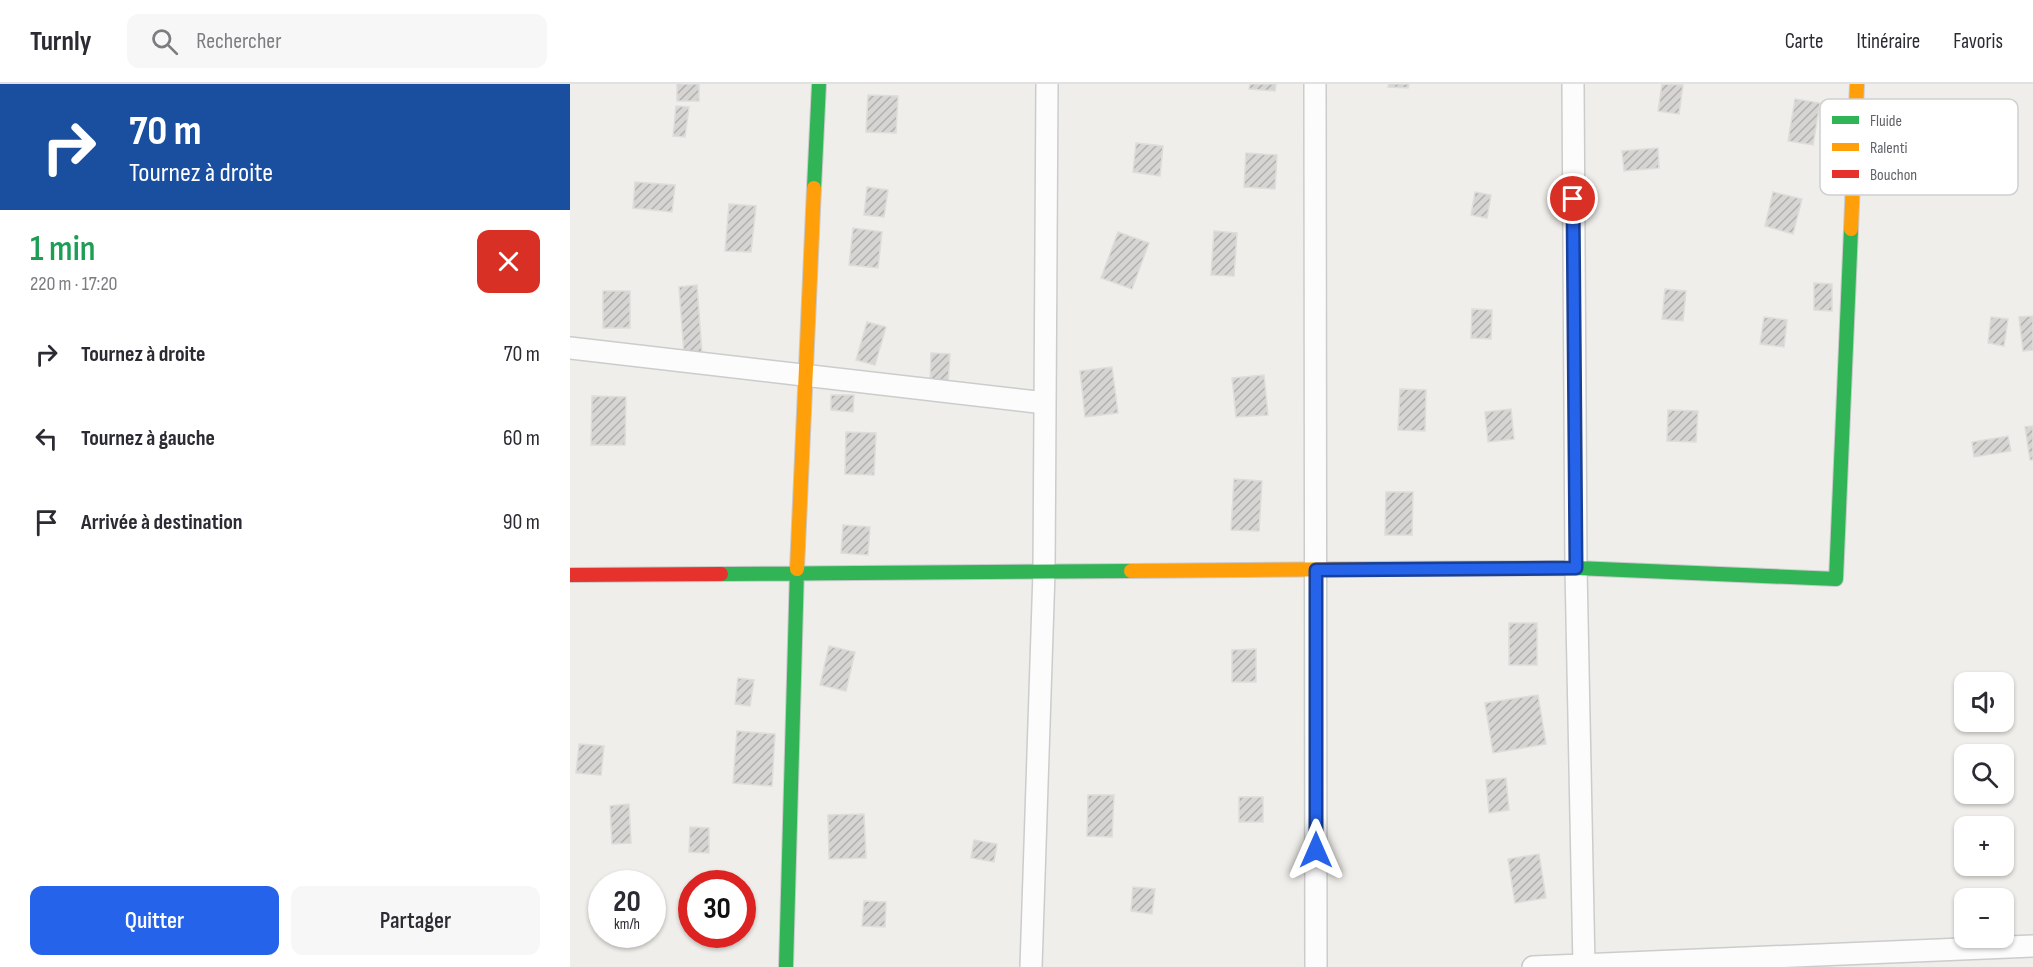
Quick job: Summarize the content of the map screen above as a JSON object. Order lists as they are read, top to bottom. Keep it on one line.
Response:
{"legend":["Fluide","Ralenti","Bouchon"],"page":{"header":"Turnly","search":"Rechercher","nav":["Carte","Itinéraire","Favoris"],"turn":["70 m","Tournez à droite"],"heading":["1 min","220 m · 17:20"],"list":[{"name":"Tournez à droite","value":"70 m"},{"name":"Tournez à gauche","value":"60 m"},{"name":"Arrivée à destination","value":"90 m"}],"map_buttons":["+","−"],"speed":"20 km/h","limit":"30","buttons":["Quitter","Partager"]}}
